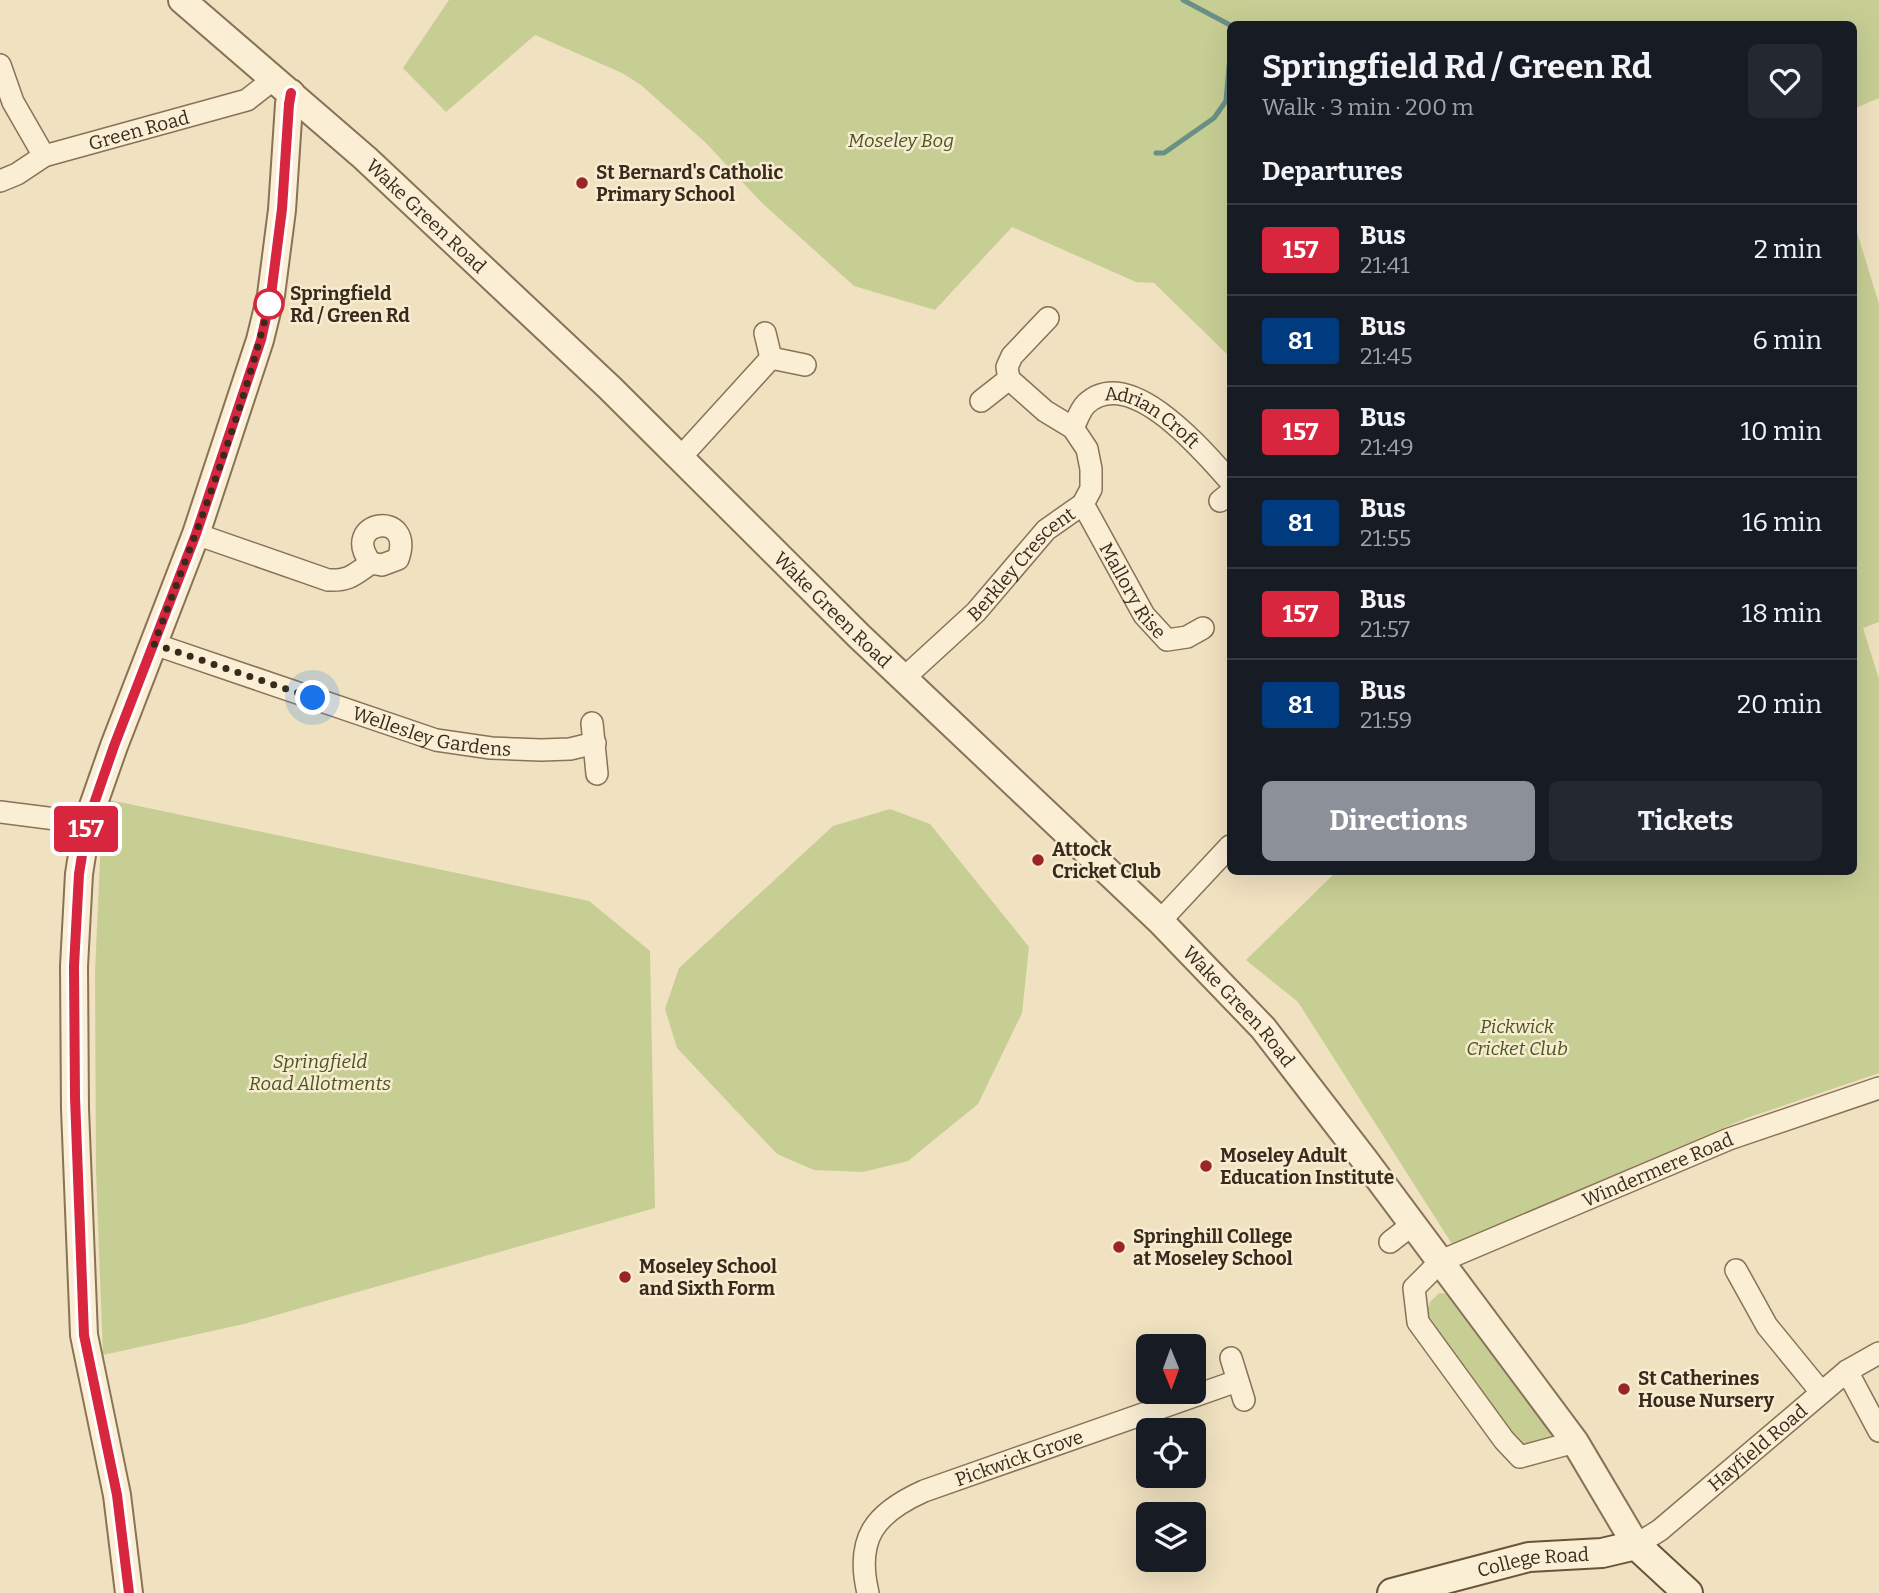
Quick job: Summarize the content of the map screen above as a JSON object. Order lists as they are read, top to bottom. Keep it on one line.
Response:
{"streets":{"main road":["Wake Green Road","College Road"],"street":["Green Road","Adrian Croft","Berkley Crescent","Mallory Rise","Wellesley Gardens","Windermere Road","Hayfield Road","Pickwick Grove"]},"crossings":[["Green Road","Wake Green Road"],["Wake Green Road","Berkley Crescent"],["Wake Green Road","Windermere Road"],["Wake Green Road","Hayfield Road"],["Wake Green Road","College Road"],["Adrian Croft","Berkley Crescent"],["Berkley Crescent","Mallory Rise"],["Hayfield Road","College Road"]],"parks":["Moseley Bog","Pickwick Cricket Club","Springfield Road Allotments"],"places":["St Bernard's Catholic Primary School","Springfield Rd / Green Rd","Attock Cricket Club","Moseley Adult Education Institute","Springhill College at Moseley School","Moseley School and Sixth Form","St Catherines House Nursery"],"lines":["bus line 157"],"north":"bottom","page":{"on_map":"157","heading":[["Springfield Rd / Green Rd","Walk · 3 min · 200 m"],"Departures"],"list":[{"mark":"157","name":"Bus","note":"21:41","value":"2 min"},{"mark":"81","name":"Bus","note":"21:45","value":"6 min"},{"mark":"157","name":"Bus","note":"21:49","value":"10 min"},{"mark":"81","name":"Bus","note":"21:55","value":"16 min"},{"mark":"157","name":"Bus","note":"21:57","value":"18 min"},{"mark":"81","name":"Bus","note":"21:59","value":"20 min"}],"buttons":["Directions","Tickets"]}}
